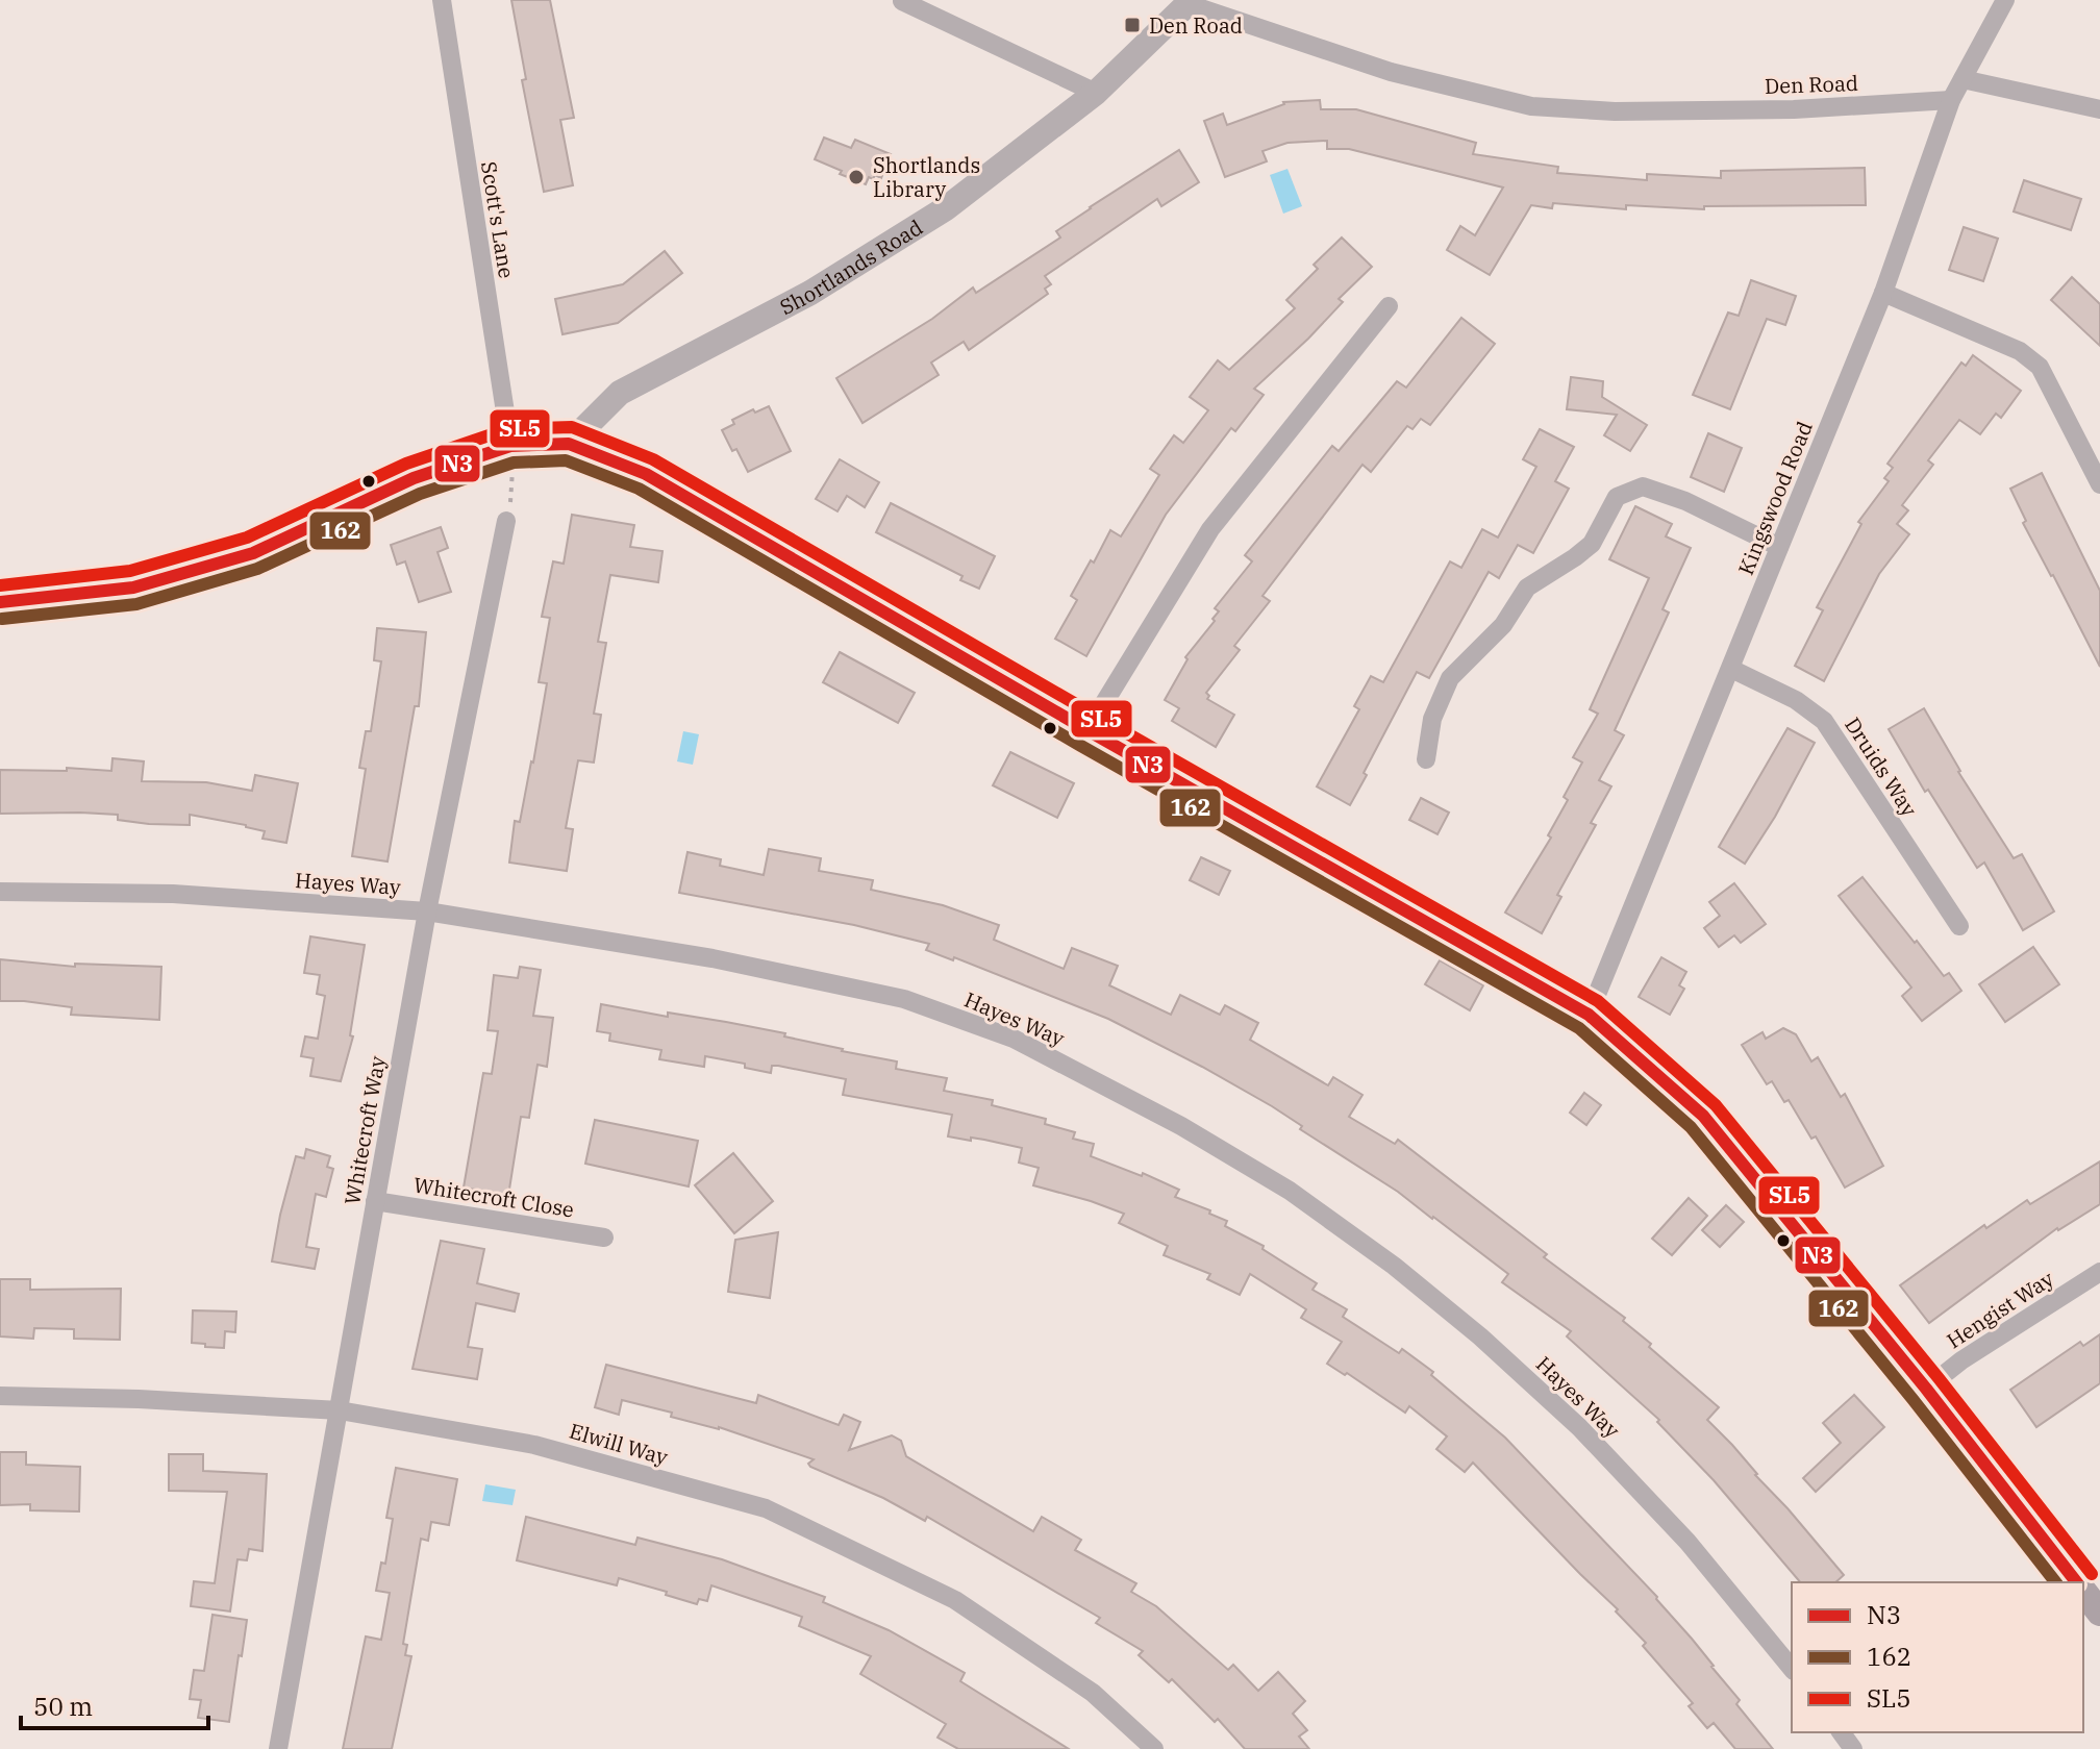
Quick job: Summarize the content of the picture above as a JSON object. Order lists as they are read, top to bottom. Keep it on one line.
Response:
{"streets":{"street":["Den Road","Scott's Lane","Shortlands Road","Kingswood Road","Druids Way","Hayes Way","Whitecroft Way","Whitecroft Close","Hengist Way","Elwill Way"]},"crossings":[["Den Road","Shortlands Road"],["Den Road","Kingswood Road"],["Kingswood Road","Druids Way"],["Hayes Way","Whitecroft Way"],["Whitecroft Way","Whitecroft Close"],["Whitecroft Way","Elwill Way"]],"places":{"transit":["Den Road"],"other":["Shortlands Library"]},"lines":["transit line SL5","transit line N3","transit line 162"],"legend":["N3","162","SL5"],"scale_bar":"50 m"}
